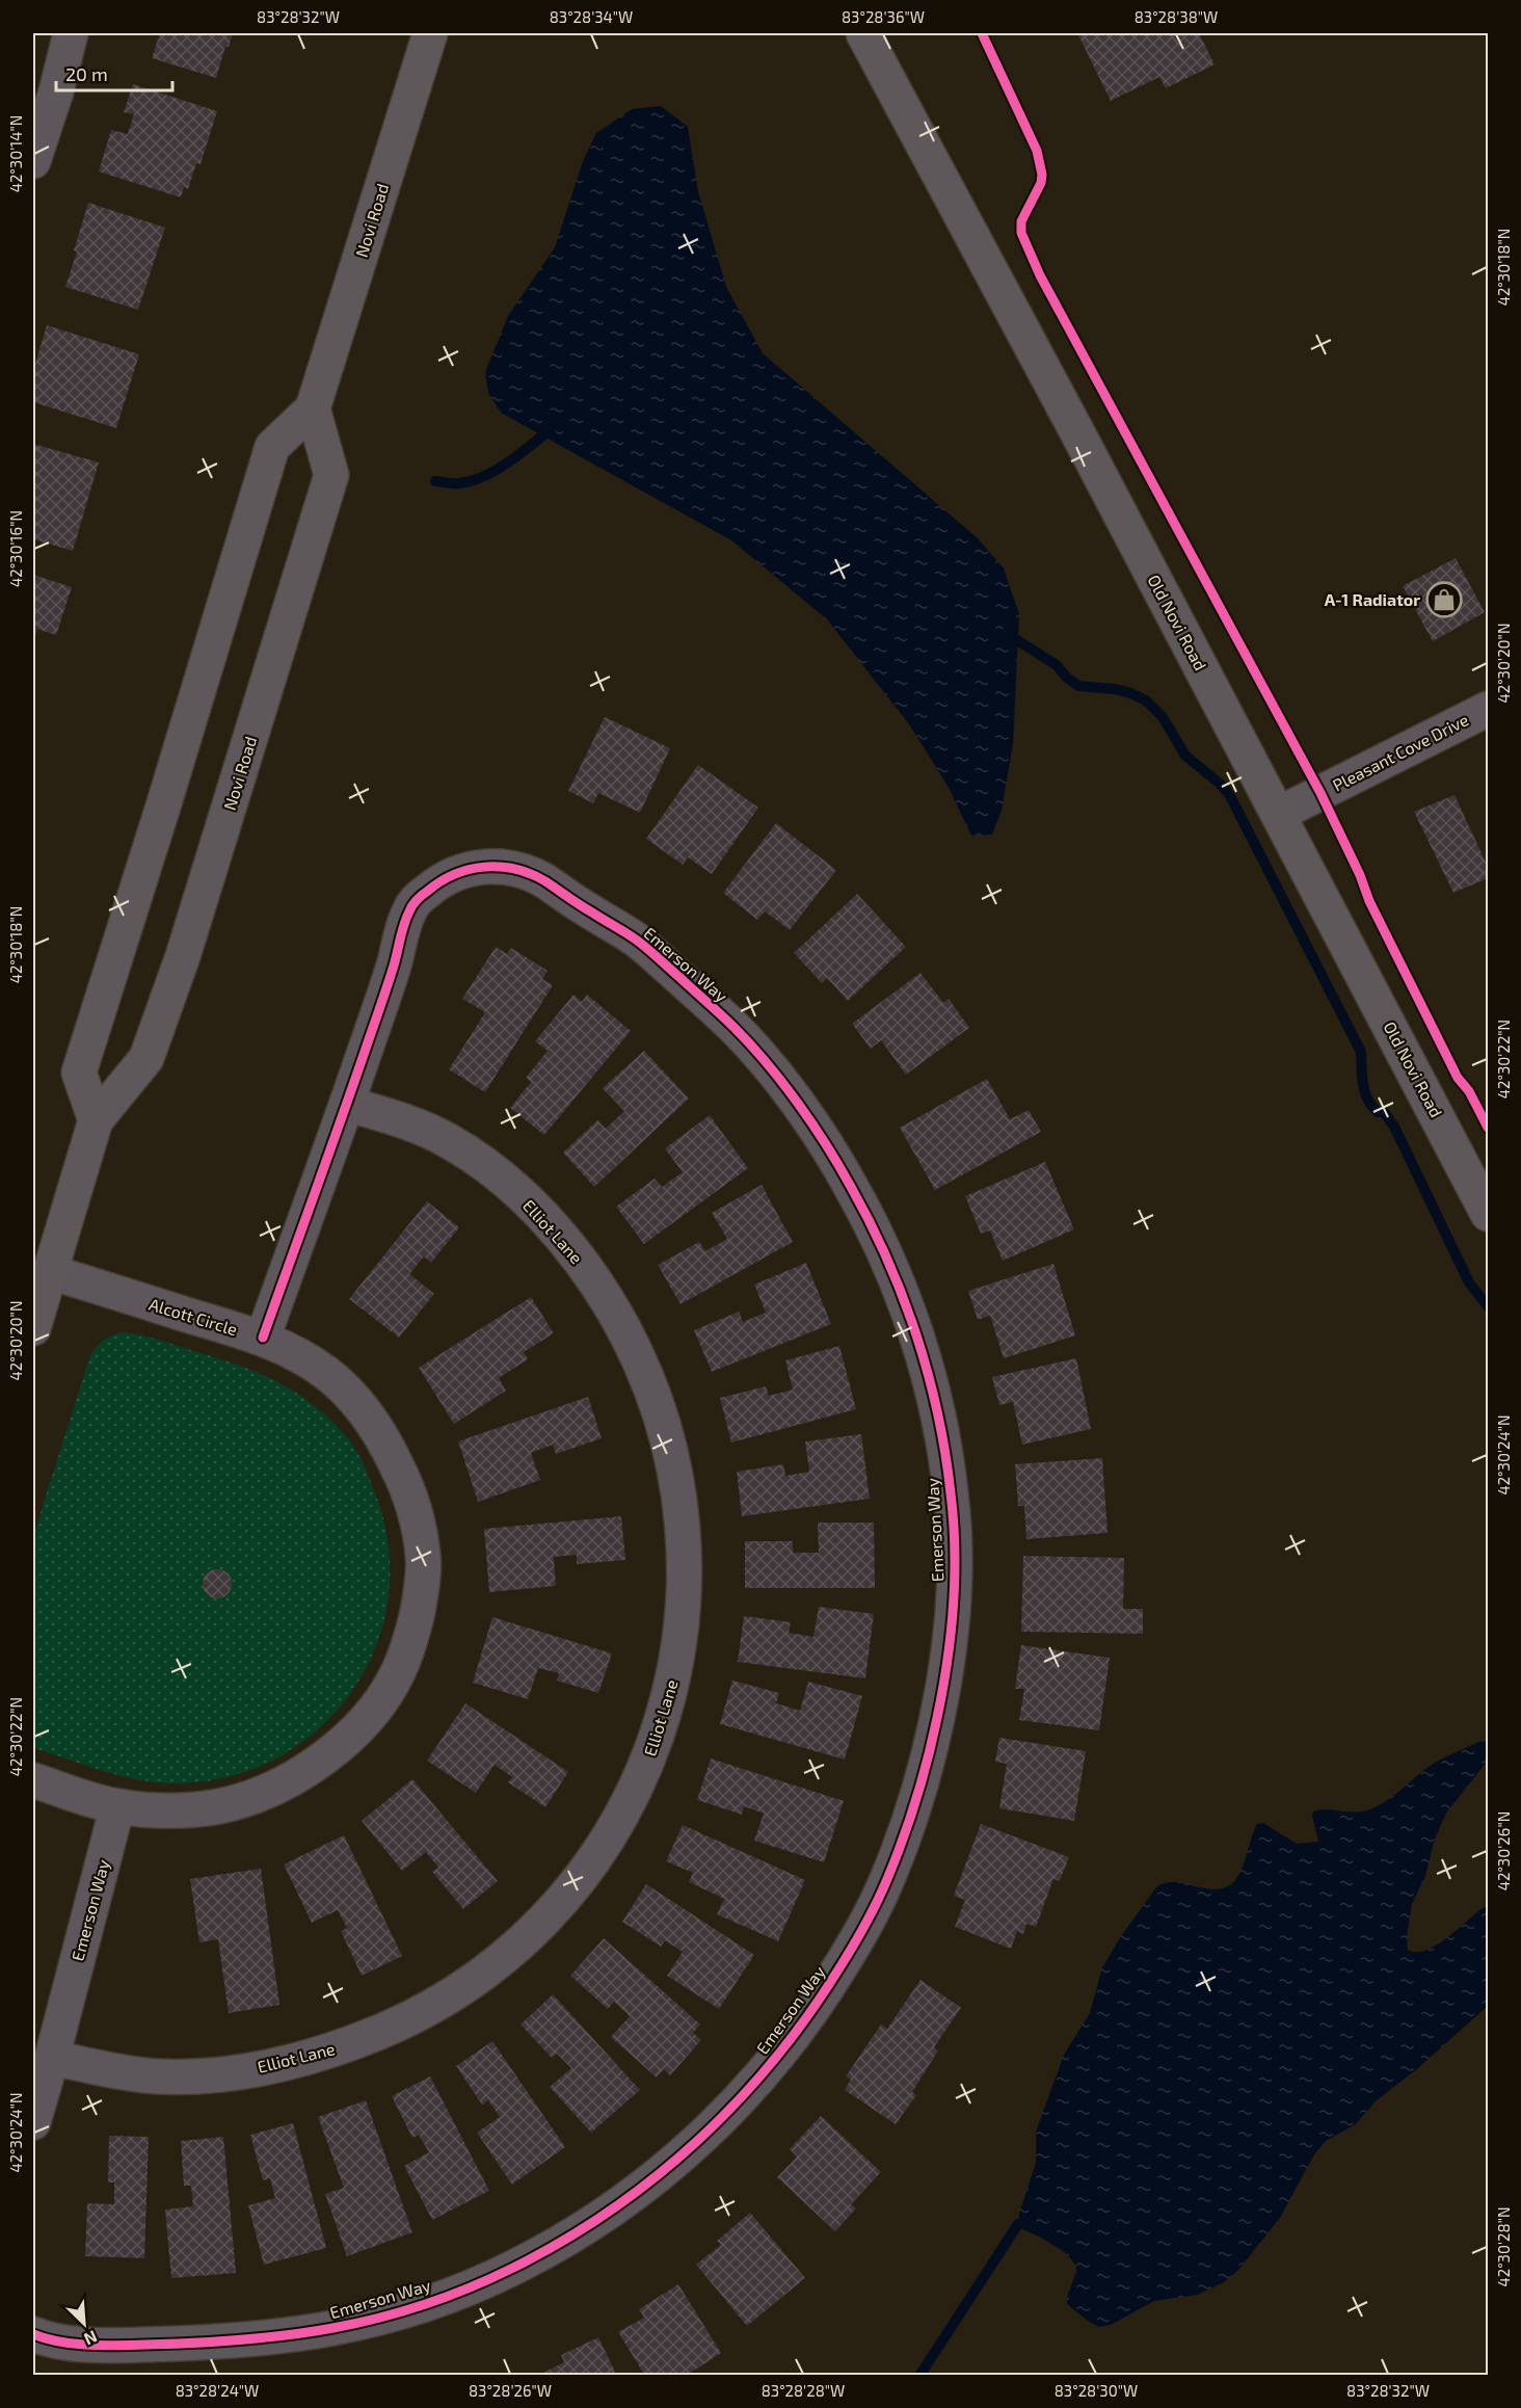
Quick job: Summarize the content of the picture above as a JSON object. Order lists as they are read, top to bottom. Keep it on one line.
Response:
{"streets":{"main road":["Novi Road","Old Novi Road"],"street":["Pleasant Cove Drive","Emerson Way","Elliot Lane","Alcott Circle"]},"crossings":[["Novi Road","Alcott Circle"],["Old Novi Road","Pleasant Cove Drive"],["Emerson Way","Elliot Lane"],["Emerson Way","Alcott Circle"]],"places":{"shop":["A-1 Radiator"]},"scale_bar":"20 m","north":"bottom right","coordinates":["83°28'32\"W","83°28'34\"W","83°28'36\"W","83°28'38\"W","42°30'14\"N","42°30'18\"N","42°30'16\"N","42°30'20\"N","42°30'22\"N","42°30'24\"N","42°30'26\"N","42°30'28\"N","83°28'24\"W","83°28'26\"W","83°28'28\"W","83°28'30\"W"]}
